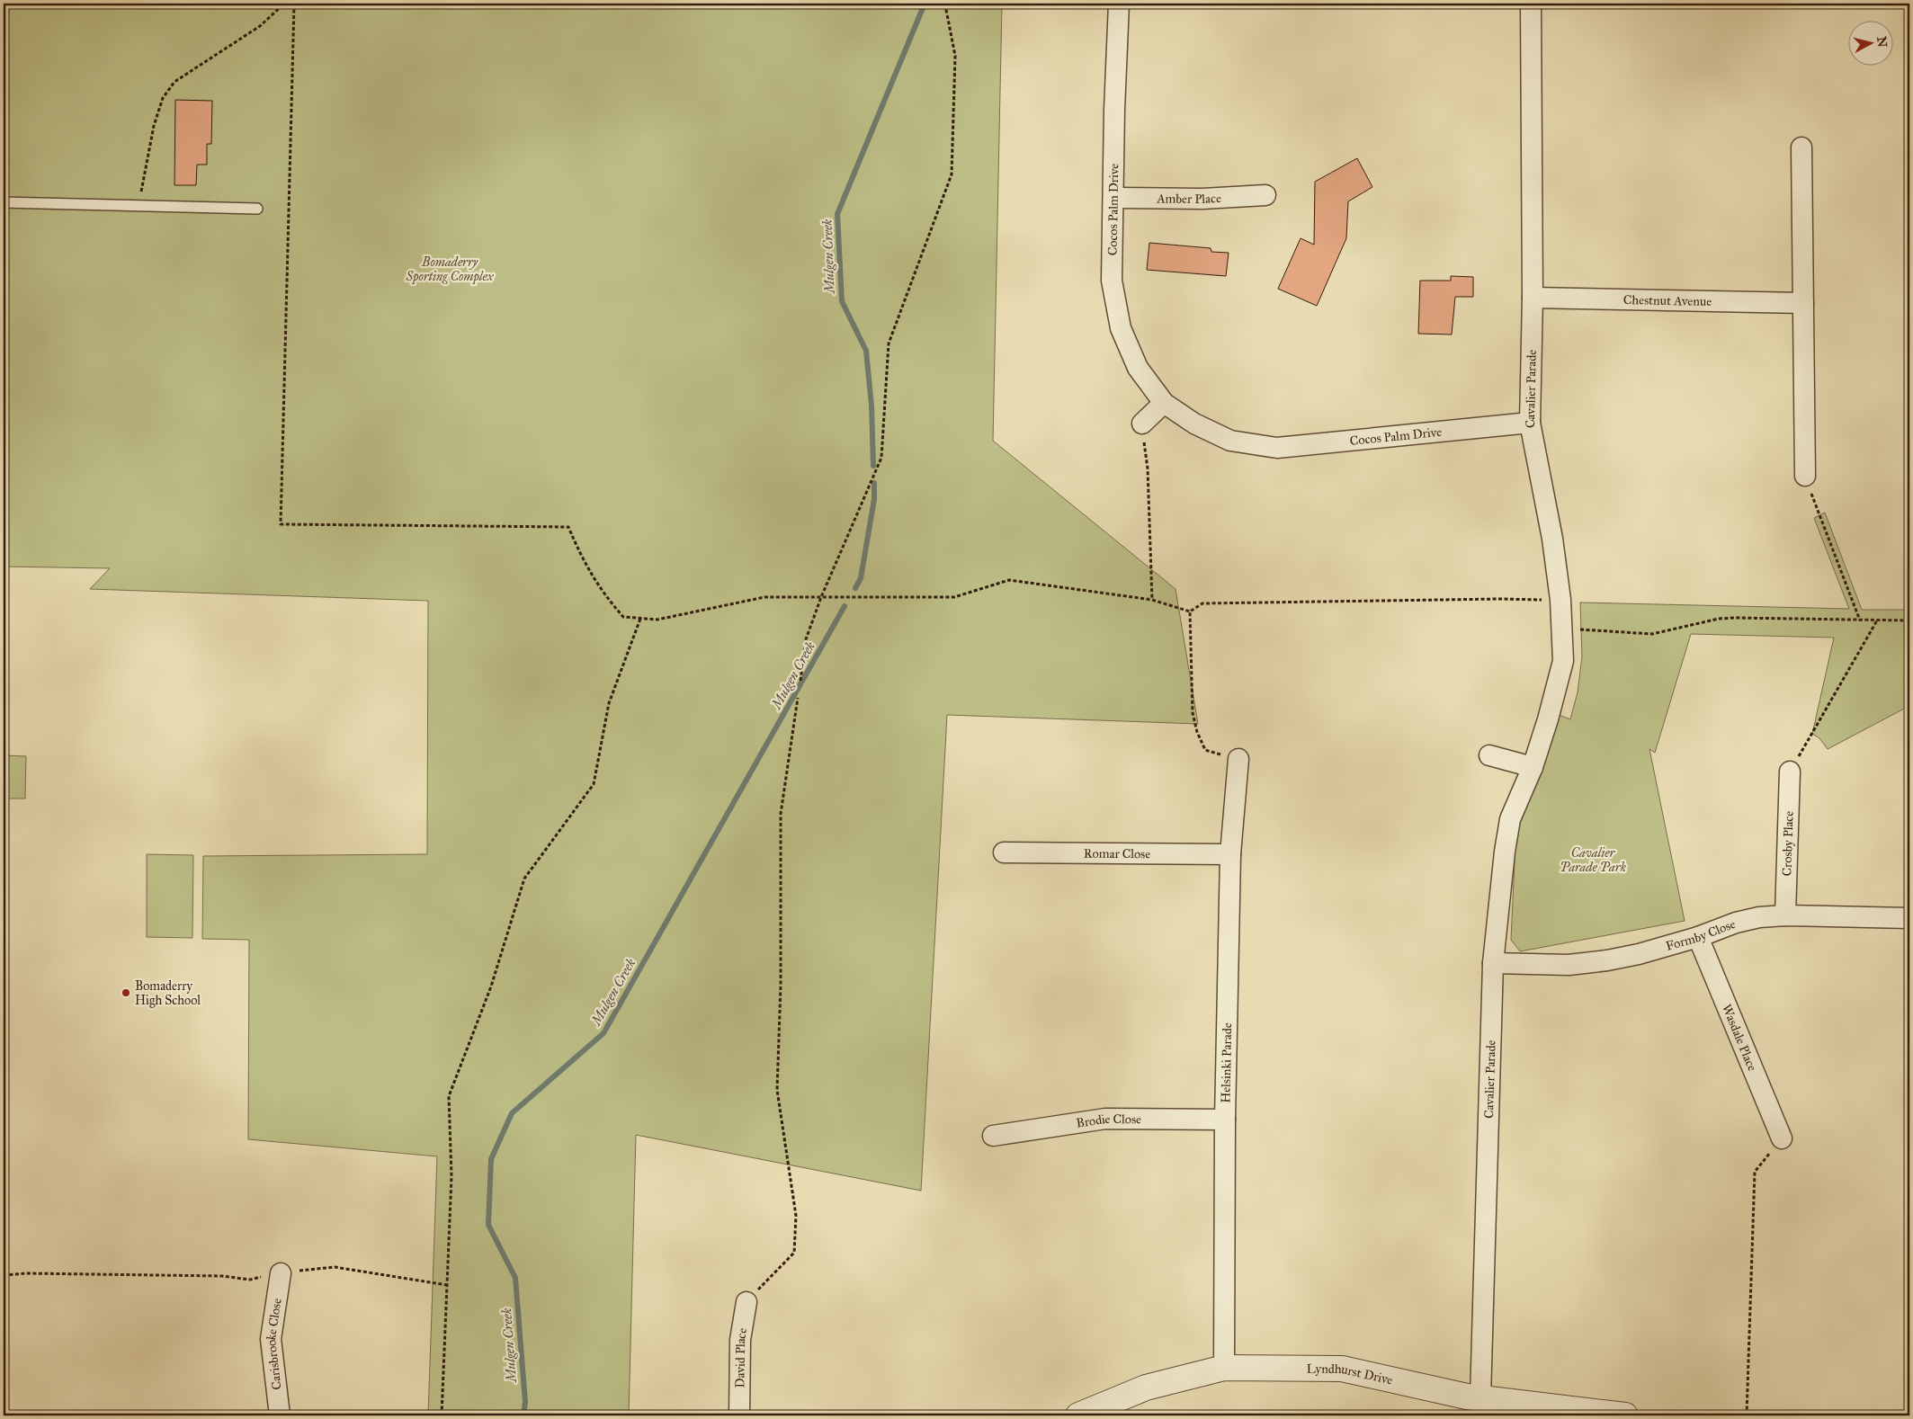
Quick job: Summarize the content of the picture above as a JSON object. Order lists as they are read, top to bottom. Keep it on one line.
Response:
{"streets":{"street":["Amber Place","Cocos Palm Drive","Chestnut Avenue","Cavalier Parade","Crosby Place","Romar Close","Formby Close","Wasdale Place","Helsinki Parade","Brodie Close","Carisbrooke Close","David Place","Lyndhurst Drive"]},"crossings":[["Amber Place","Cocos Palm Drive"],["Cocos Palm Drive","Cavalier Parade"],["Chestnut Avenue","Cavalier Parade"],["Cavalier Parade","Formby Close"],["Cavalier Parade","Lyndhurst Drive"],["Crosby Place","Formby Close"],["Romar Close","Helsinki Parade"],["Formby Close","Wasdale Place"],["Helsinki Parade","Brodie Close"],["Helsinki Parade","Lyndhurst Drive"]],"water":["Mulgen Creek"],"parks":["Bomaderry Sporting Complex","Cavalier Parade Park"],"places":["Bomaderry High School"],"north":"right"}
